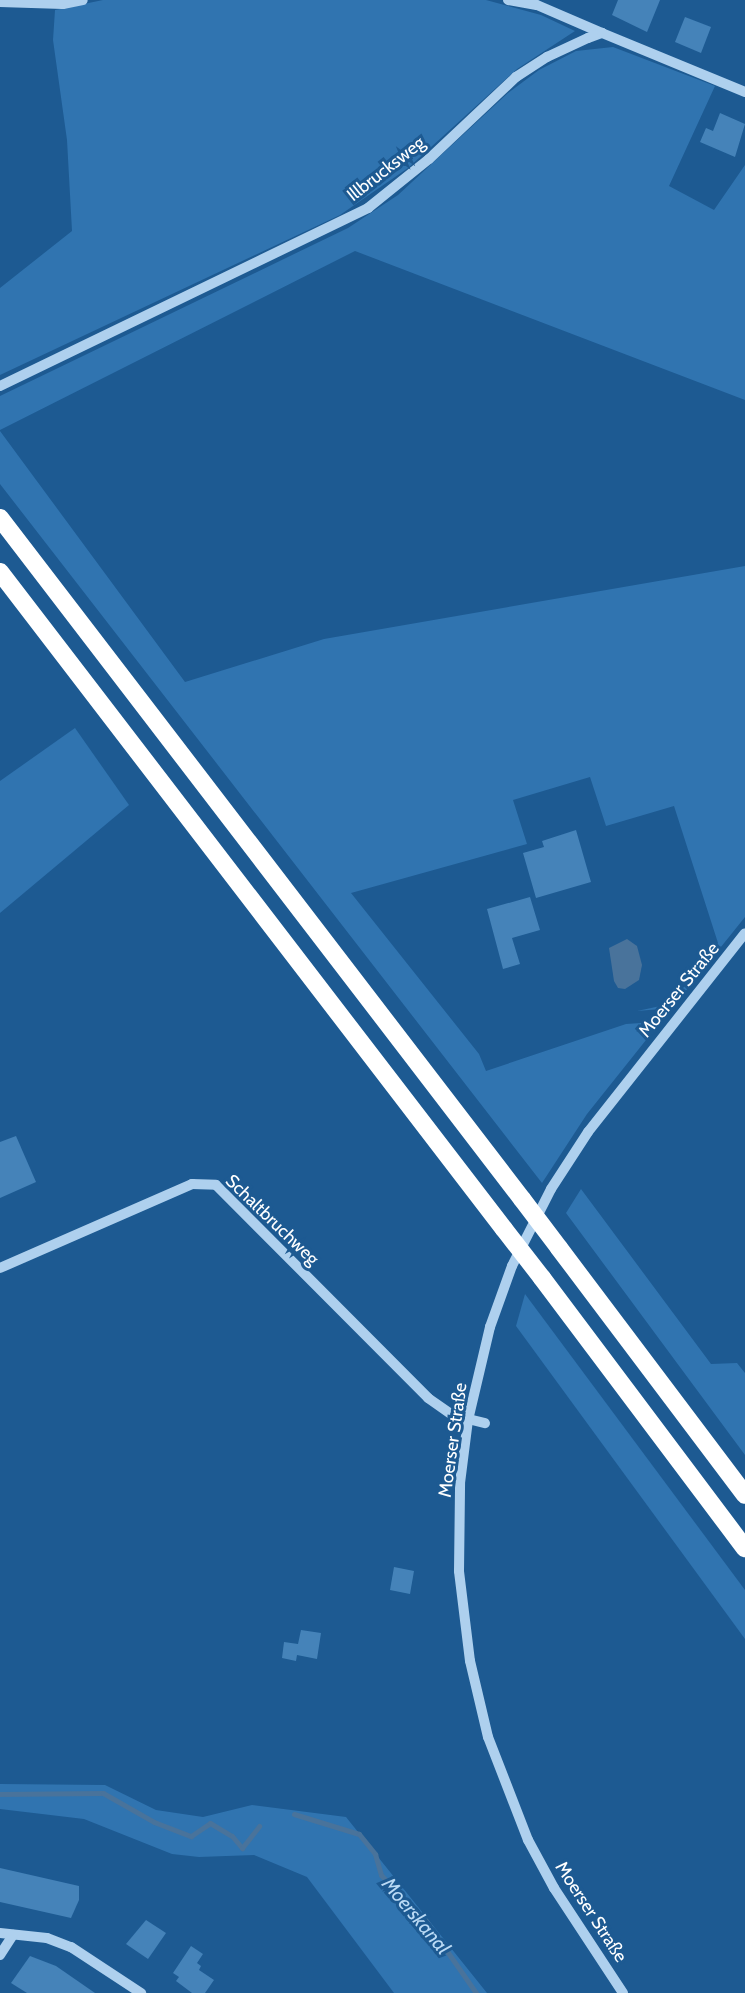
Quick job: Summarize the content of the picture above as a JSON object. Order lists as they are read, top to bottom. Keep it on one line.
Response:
{"streets":{"street":["Illbrucksweg","Moerser Straße","Schaltbruchweg"]},"crossings":[["Moerser Straße","Schaltbruchweg"]],"water":["Moerskanal"]}
